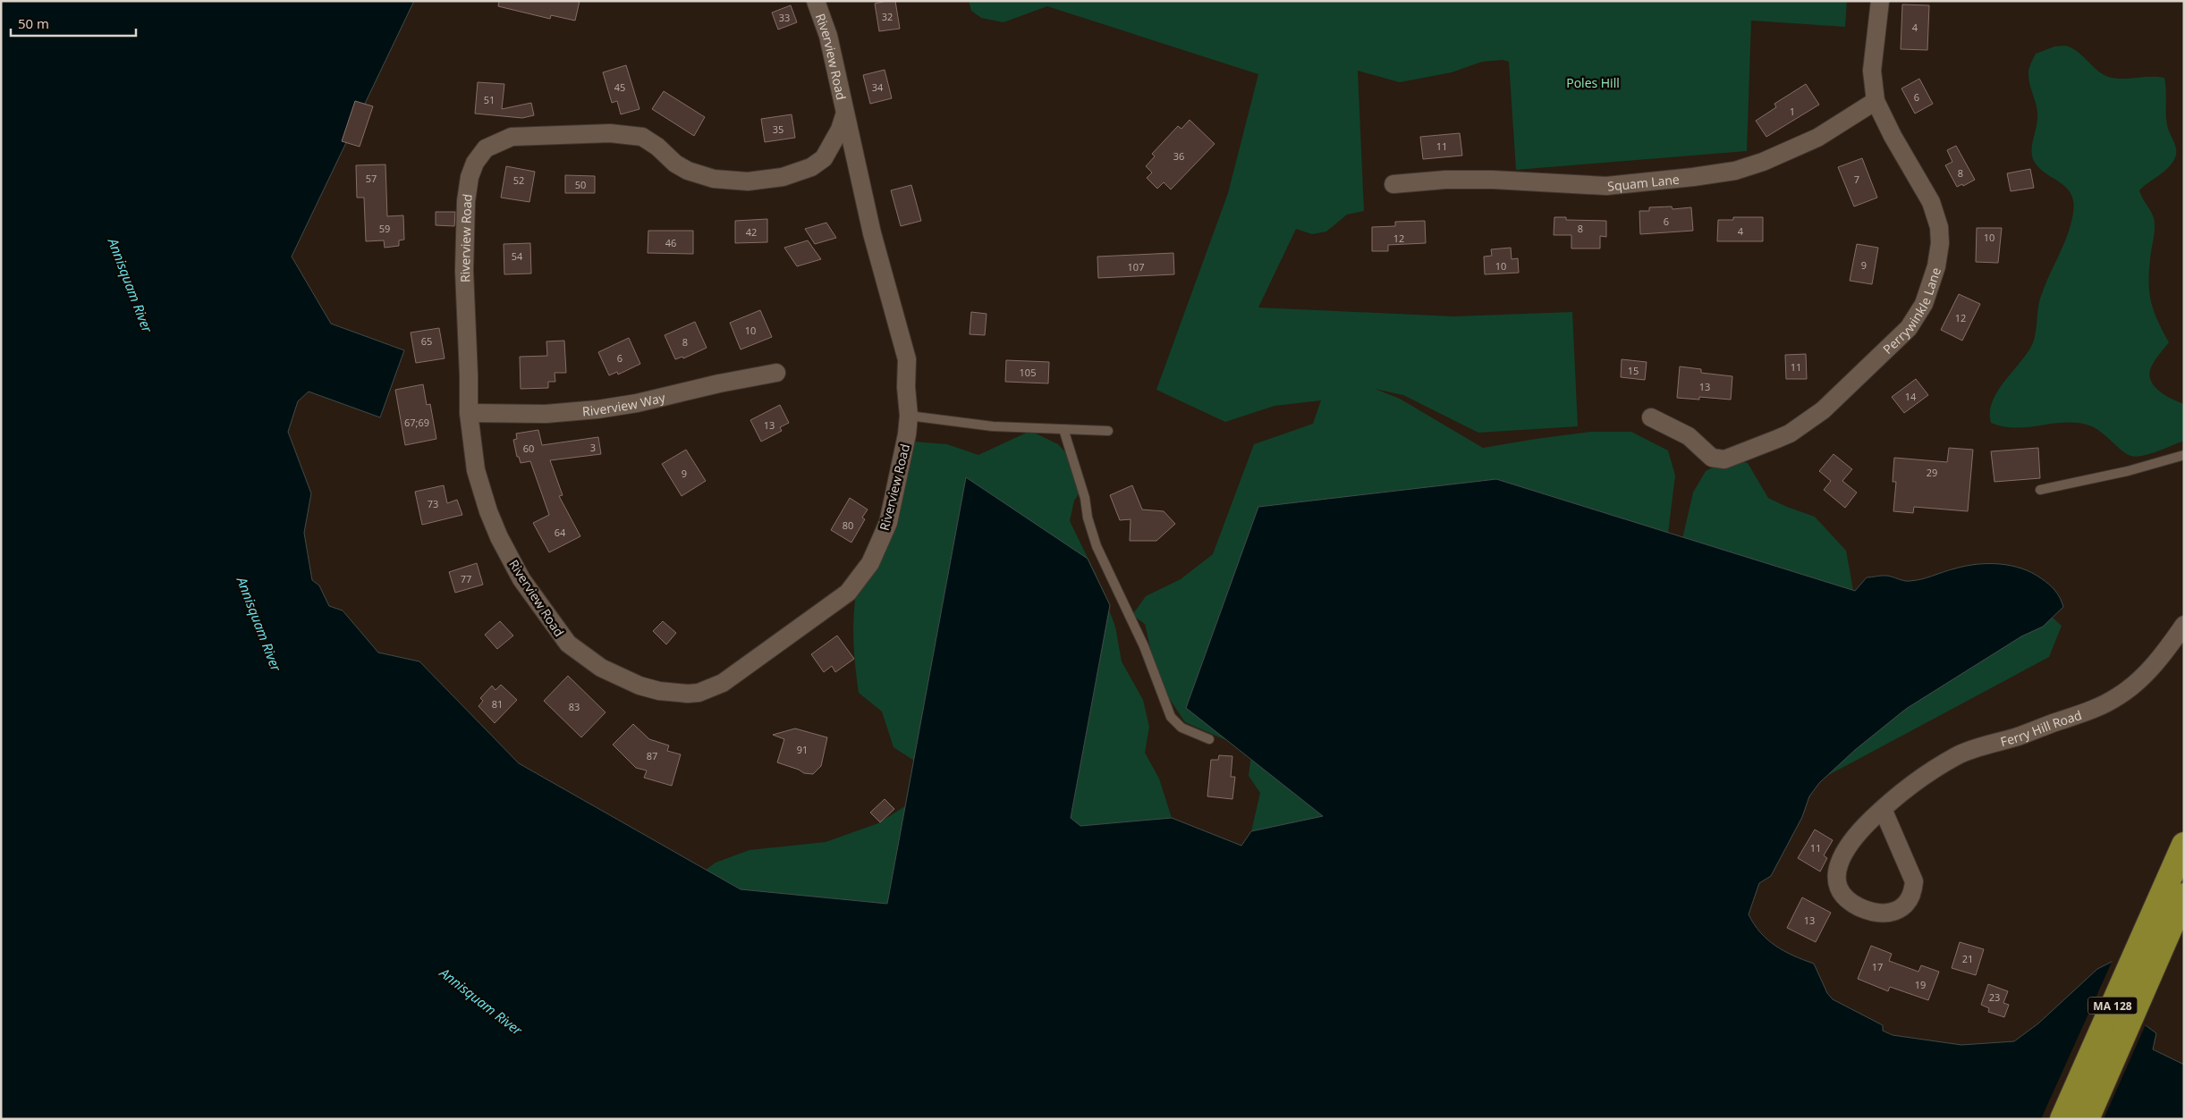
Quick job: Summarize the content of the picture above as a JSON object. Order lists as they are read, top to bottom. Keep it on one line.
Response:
{"streets":{"highway":["MA 128"],"street":["Riverview Road","Squam Lane","Perrywinkle Lane","Riverview Way","Ferry Hill Road"]},"crossings":[["Riverview Road","Riverview Way"],["Squam Lane","Perrywinkle Lane"]],"water":["Annisquam River"],"parks":["Poles Hill"],"house_numbers":["32","33","4","45","34","6","51","1","35","11","36","8","57","7","52","50","6","59","8","4","42","10","12","46","54","9","10","107","12","10","65","8","6","11","15","105","13","14","67;69","13","3","60","29","9","73","80","64","77","81","83","91","87","11","13","21","17","19","23"],"scale_bar":"50 m"}
